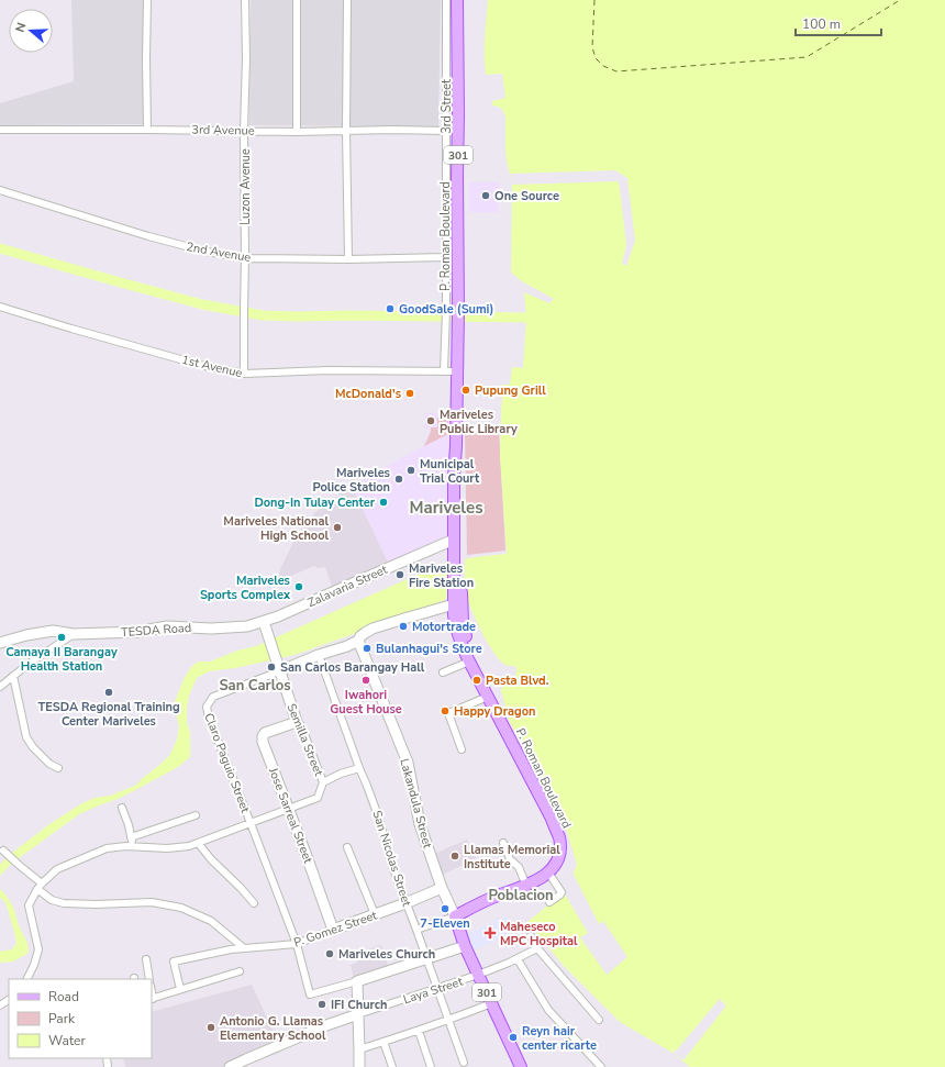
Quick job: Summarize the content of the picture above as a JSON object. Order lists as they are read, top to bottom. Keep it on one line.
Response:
{"streets":{"main road":["301","P. Roman Boulevard"],"street":["3rd Street","3rd Avenue","Luzon Avenue","2nd Avenue","1st Avenue","Zalavaria Street","TESDA Road","Semilla Street","Claro Paguio Street","Lakandula Street","Jose Sarreal Street","San Nicolas Street","P. Gomez Street","Laya Street"]},"crossings":[["3rd Street","3rd Avenue"],["3rd Street","2nd Avenue"],["3rd Street","1st Avenue"],["3rd Avenue","Luzon Avenue"],["301","P. Roman Boulevard"],["301","Lakandula Street"],["301","Laya Street"],["Luzon Avenue","2nd Avenue"],["Luzon Avenue","1st Avenue"],["P. Roman Boulevard","1st Avenue"],["P. Roman Boulevard","Zalavaria Street"],["P. Roman Boulevard","Lakandula Street"],["Zalavaria Street","TESDA Road"],["Zalavaria Street","Semilla Street"],["TESDA Road","Semilla Street"],["Semilla Street","Claro Paguio Street"],["Semilla Street","Jose Sarreal Street"],["Claro Paguio Street","P. Gomez Street"],["Lakandula Street","P. Gomez Street"],["Jose Sarreal Street","P. Gomez Street"],["San Nicolas Street","P. Gomez Street"],["San Nicolas Street","Laya Street"]],"districts":["Mariveles","San Carlos","Poblacion"],"places":{"other":["One Source","GoodSale (Sumi)","Pupung Grill","McDonald's","Mariveles Public Library","Municipal Trial Court","Mariveles Police Station","Dong-In Tulay Center","Mariveles National High School","Mariveles Fire Station","Mariveles Sports Complex","Motortrade","Camaya II Barangay Health Station","Bulanhagui's Store","San Carlos Barangay Hall","Iwahori Guest House","Pasta Blvd.","TESDA Regional Training Center Mariveles","Happy Dragon","Llamas Memorial Institute","7-Eleven","Mariveles Church","IFI Church","Antonio G. Llamas Elementary School","Reyn hair center ricarte"],"health":["Maheseco MPC Hospital"]},"legend":["Road","Park","Water"],"scale_bar":"100 m","north":"left"}
